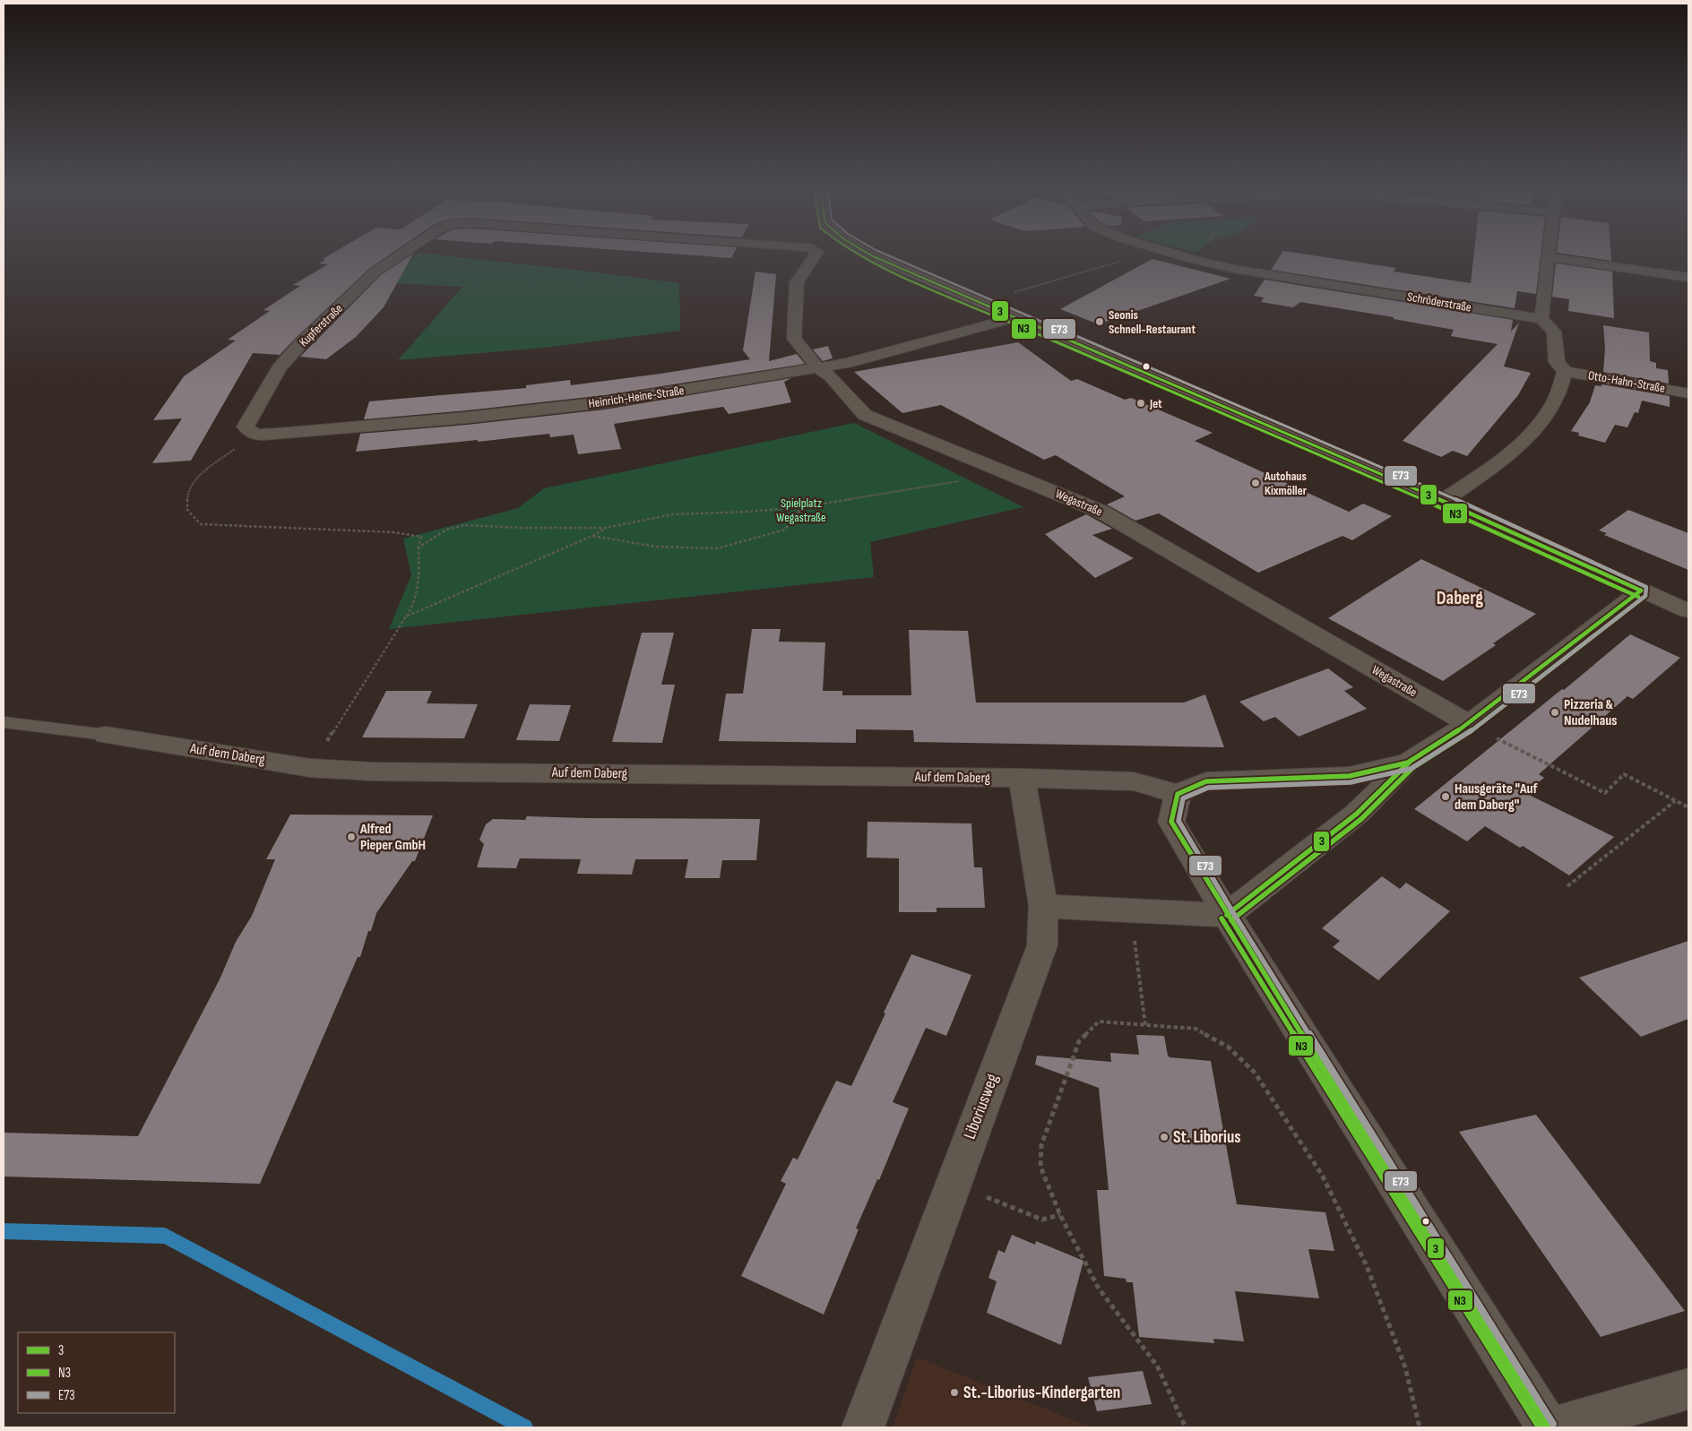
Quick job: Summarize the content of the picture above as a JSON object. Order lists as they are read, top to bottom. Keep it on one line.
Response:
{"streets":{"street":["Schröderstraße","Kupferstraße","Otto-Hahn-Straße","Heinrich-Heine-Straße","Wegastraße","Auf dem Daberg","Liboriusweg"]},"crossings":[["Kupferstraße","Heinrich-Heine-Straße"],["Heinrich-Heine-Straße","Wegastraße"],["Auf dem Daberg","Liboriusweg"]],"districts":["Daberg"],"parks":["Spielplatz Wegastraße"],"places":["Seonis Schnell-Restaurant","Jet","Autohaus Kixmöller","Pizzeria & Nudelhaus","Hausgeräte \"Auf dem Daberg\"","Alfred Pieper GmbH","St. Liborius","St.-Liborius-Kindergarten"],"lines":["transit line 3","transit line N3","transit line E73"],"legend":["3","N3","E73"]}
